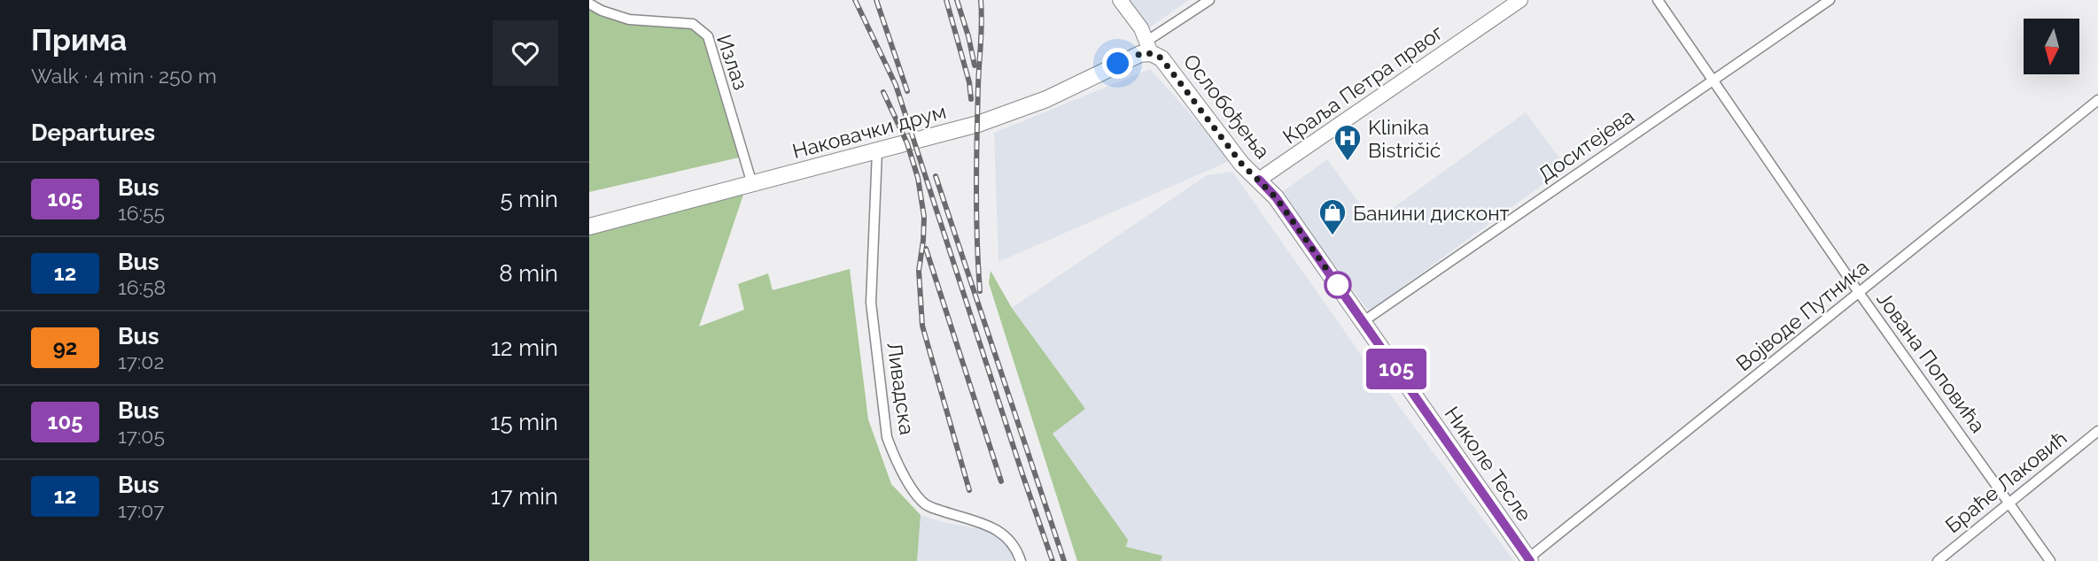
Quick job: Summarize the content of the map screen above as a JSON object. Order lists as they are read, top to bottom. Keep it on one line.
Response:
{"streets":{"main road":["Ослобођења","Наковачки друм","Николе Тесле"],"street":["Излаз","Краља Петра првог","Доситејева","Војводе Путника","Јована Поповића","Ливадска","Браће Лаковић"]},"crossings":[["Излаз","Наковачки друм"],["Краља Петра првог","Ослобођења"],["Краља Петра првог","Николе Тесле"],["Ослобођења","Наковачки друм"],["Ослобођења","Николе Тесле"],["Наковачки друм","Ливадска"],["Доситејева","Јована Поповића"],["Доситејева","Николе Тесле"],["Војводе Путника","Јована Поповића"],["Војводе Путника","Николе Тесле"],["Јована Поповића","Браће Лаковић"]],"places":{"hospital":["Klinika Bistričić"],"shop":["Банини дисконт"]},"lines":["bus line 105"],"north":"bottom","page":{"heading":[["Прима","Walk · 4 min · 250 m"],"Departures"],"on_map":"105","list":[{"mark":"105","name":"Bus","note":"16:55","value":"5 min"},{"mark":"12","name":"Bus","note":"16:58","value":"8 min"},{"mark":"92","name":"Bus","note":"17:02","value":"12 min"},{"mark":"105","name":"Bus","note":"17:05","value":"15 min"},{"mark":"12","name":"Bus","note":"17:07","value":"17 min"}]}}
